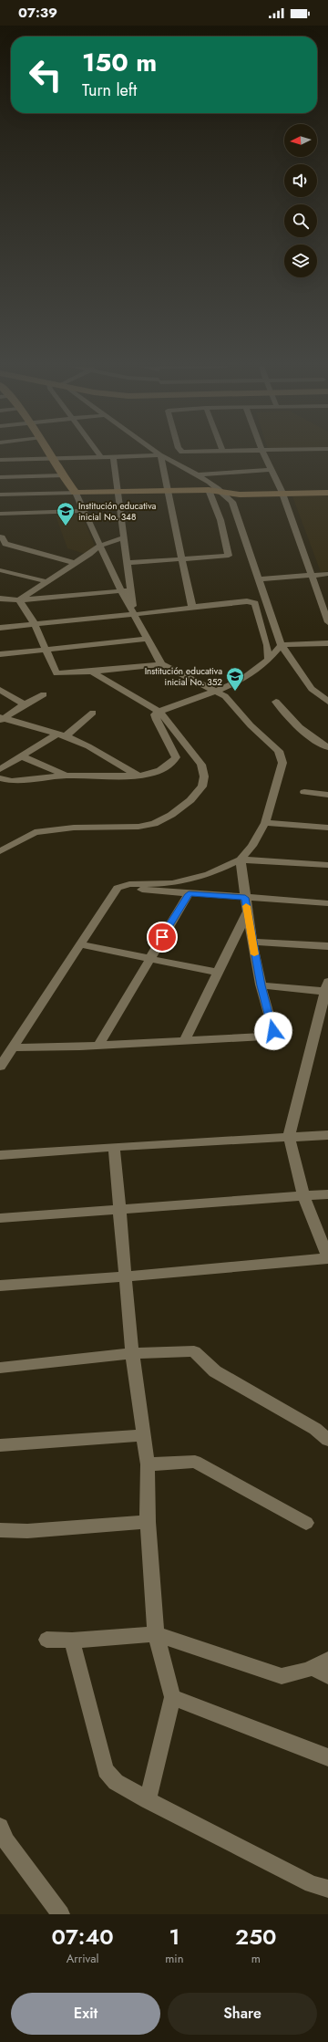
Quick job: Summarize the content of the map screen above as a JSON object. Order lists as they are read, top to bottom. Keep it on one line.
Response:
{"places":{"school or university":["Institución educativa inicial No. 348","Institución educativa inicial No. 352"]},"north":"left","page":{"status":"07:39","turn":["150 m","Turn left"],"eta":["07:40","Arrival","1","min","250","m"],"buttons":["Exit","Share"]}}
